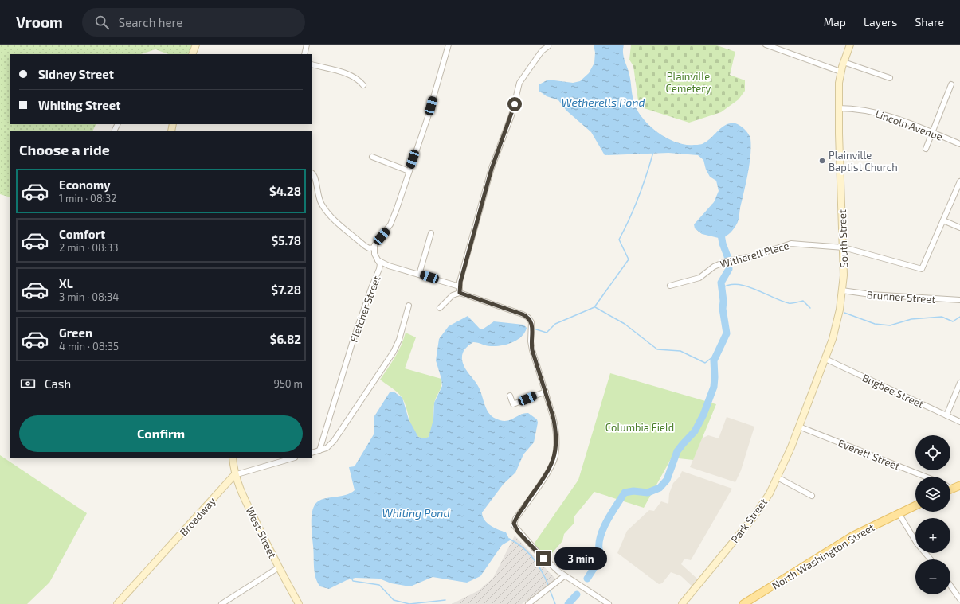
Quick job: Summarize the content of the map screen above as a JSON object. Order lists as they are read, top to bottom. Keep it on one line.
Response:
{"streets":{"main road":["South Street","Broadway","Park Street","West Street","North Washington Street"],"street":["Lincoln Avenue","Witherell Place","Brunner Street","Fletcher Street","Bugbee Street","Everett Street"]},"crossings":[["Lincoln Avenue","South Street"],["South Street","Witherell Place"],["South Street","Brunner Street"],["South Street","Bugbee Street"],["South Street","Everett Street"],["South Street","Park Street"],["Everett Street","Park Street"],["Broadway","West Street"]],"water":["Wetherells Pond","Whiting Pond"],"parks":["Plainville Cemetery","Columbia Field"],"places":["Plainville Baptist Church"],"page":{"header":"Vroom","search":"Search here","nav":["Map","Layers","Share"],"banner":["Sidney Street","Whiting Street"],"heading":"Choose a ride","list":[{"name":"Economy","note":"1 min · 08:32","value":"$4.28"},{"name":"Comfort","note":"2 min · 08:33","value":"$5.78"},{"name":"XL","note":"3 min · 08:34","value":"$7.28"},{"name":"Green","note":"4 min · 08:35","value":"$6.82"}],"pay":["Cash","950 m"],"buttons":"Confirm","map_buttons":["+","−"],"bubble":"3 min"}}
